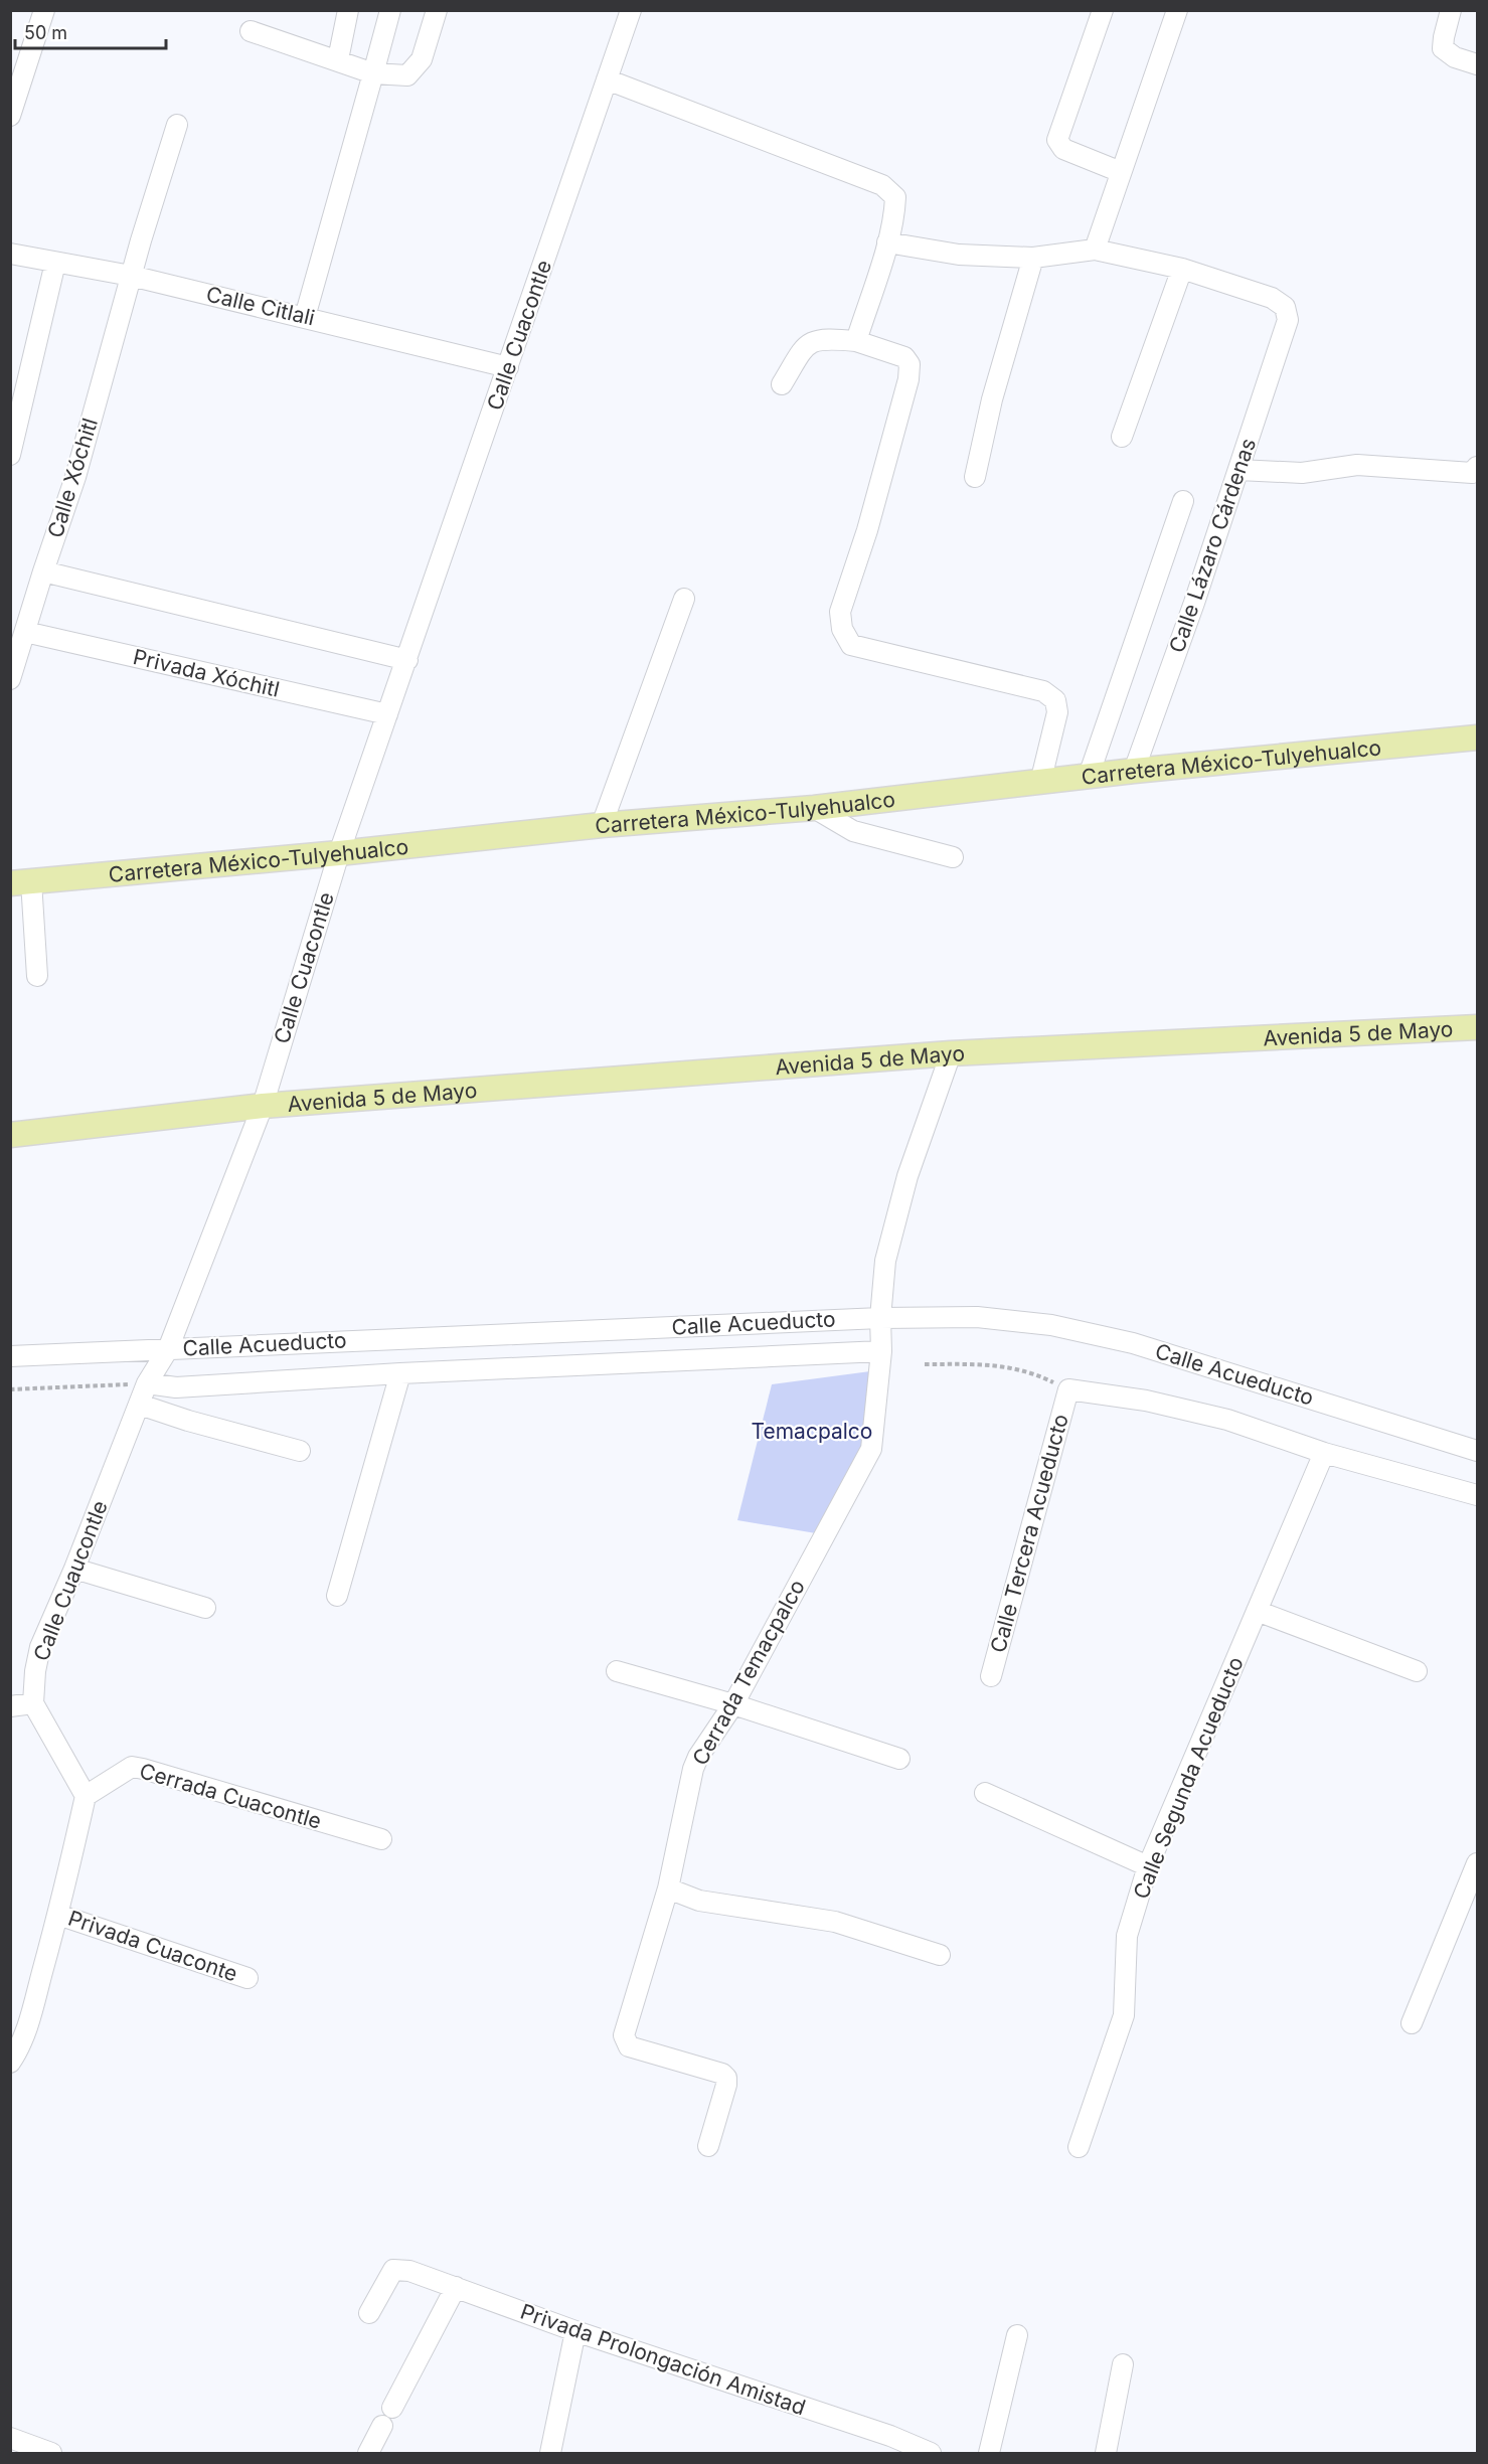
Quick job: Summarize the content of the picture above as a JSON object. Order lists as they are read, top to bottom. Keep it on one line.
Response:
{"streets":{"main road":["Carretera México-Tulyehualco","Avenida 5 de Mayo"],"street":["Calle Citlali","Calle Cuacontle","Calle Xóchitl","Calle Lázaro Cárdenas","Privada Xóchitl","Calle Acueducto","Calle Tercera Acueducto","Calle Cuaucontle","Cerrada Temacpalco","Calle Segunda Acueducto","Cerrada Cuacontle","Privada Cuaconte","Privada Prolongación Amistad"]},"crossings":[["Calle Citlali","Calle Cuacontle"],["Calle Citlali","Calle Xóchitl"],["Calle Cuacontle","Privada Xóchitl"],["Calle Cuacontle","Carretera México-Tulyehualco"],["Calle Cuacontle","Avenida 5 de Mayo"],["Calle Cuacontle","Calle Cuaucontle"],["Calle Xóchitl","Privada Xóchitl"],["Calle Lázaro Cárdenas","Carretera México-Tulyehualco"],["Avenida 5 de Mayo","Calle Cuaucontle"],["Avenida 5 de Mayo","Cerrada Temacpalco"],["Calle Acueducto","Calle Cuaucontle"],["Calle Acueducto","Cerrada Temacpalco"]],"parks":["Temacpalco"],"scale_bar":"50 m"}
